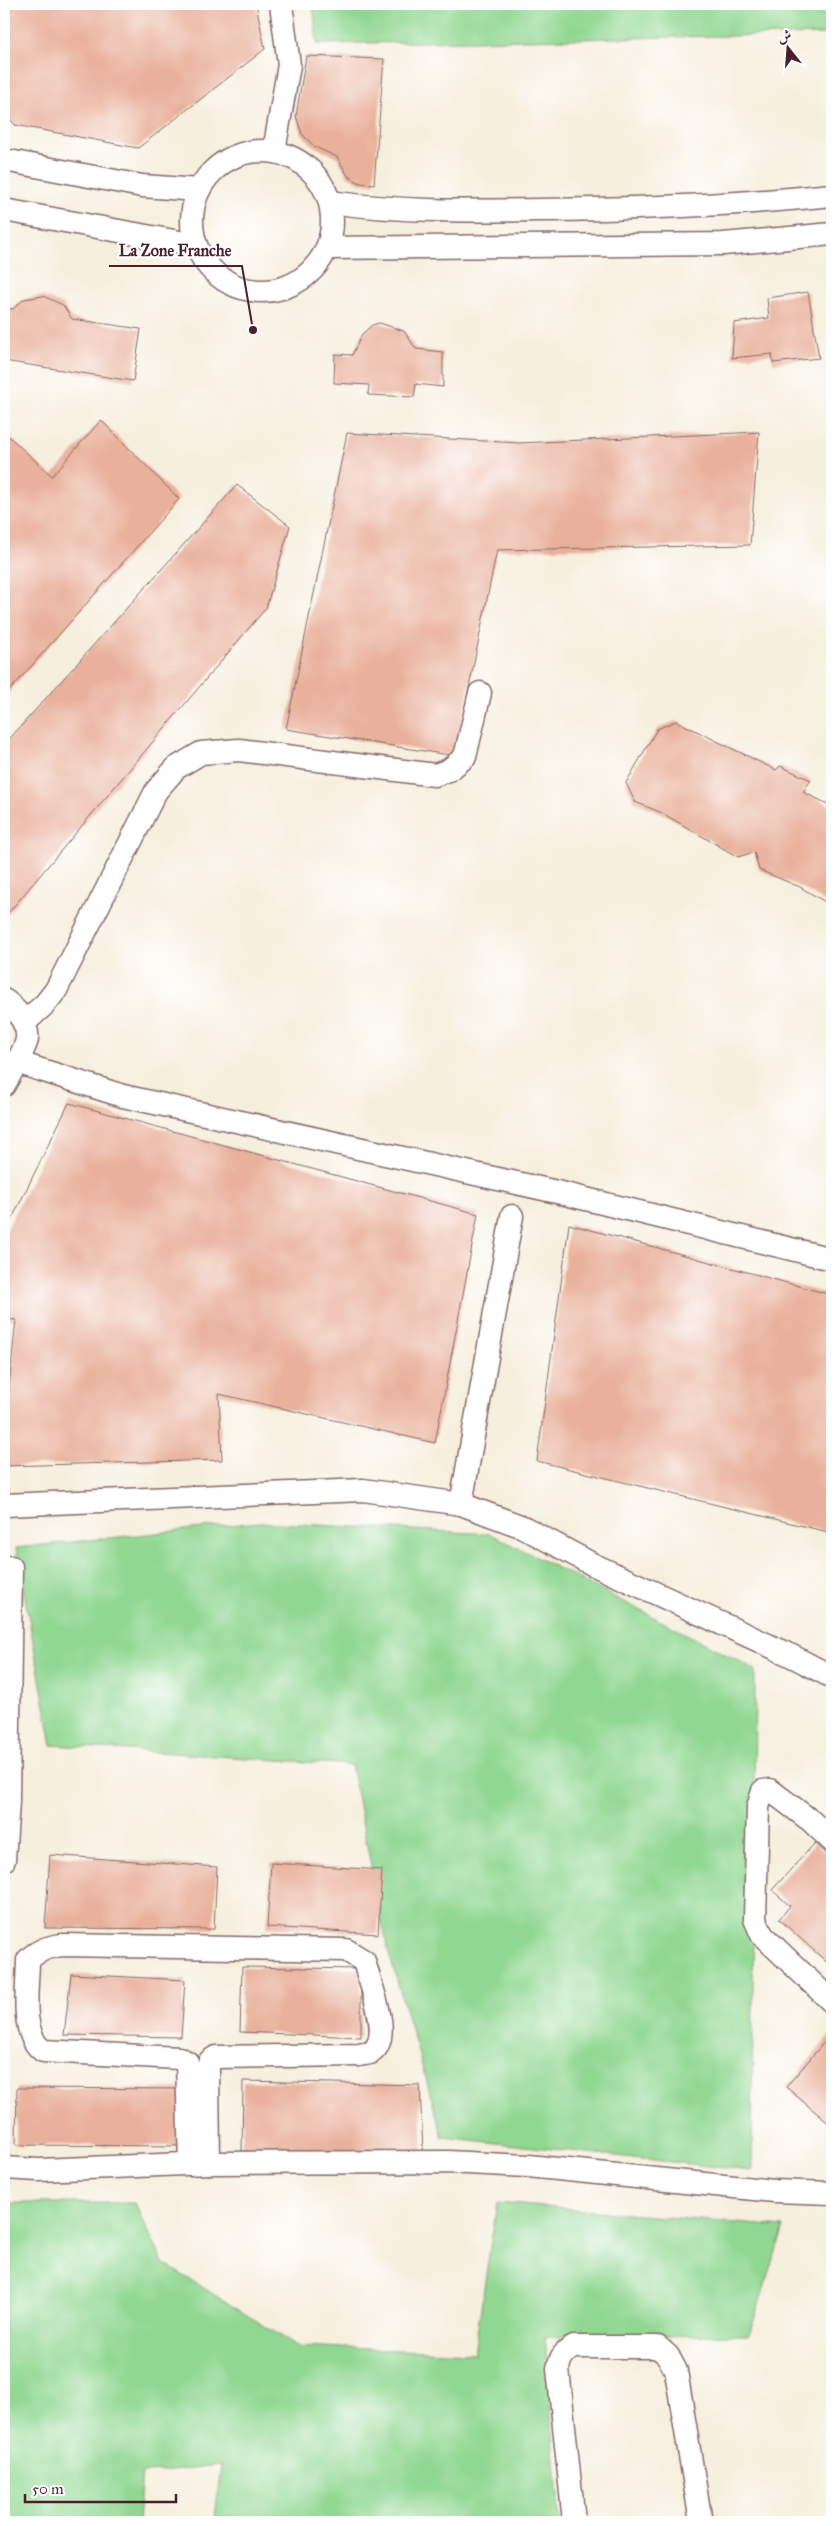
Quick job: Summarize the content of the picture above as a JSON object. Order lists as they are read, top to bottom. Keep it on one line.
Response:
{"places":["La Zone Franche"],"scale_bar":"50 m","north":"top"}
